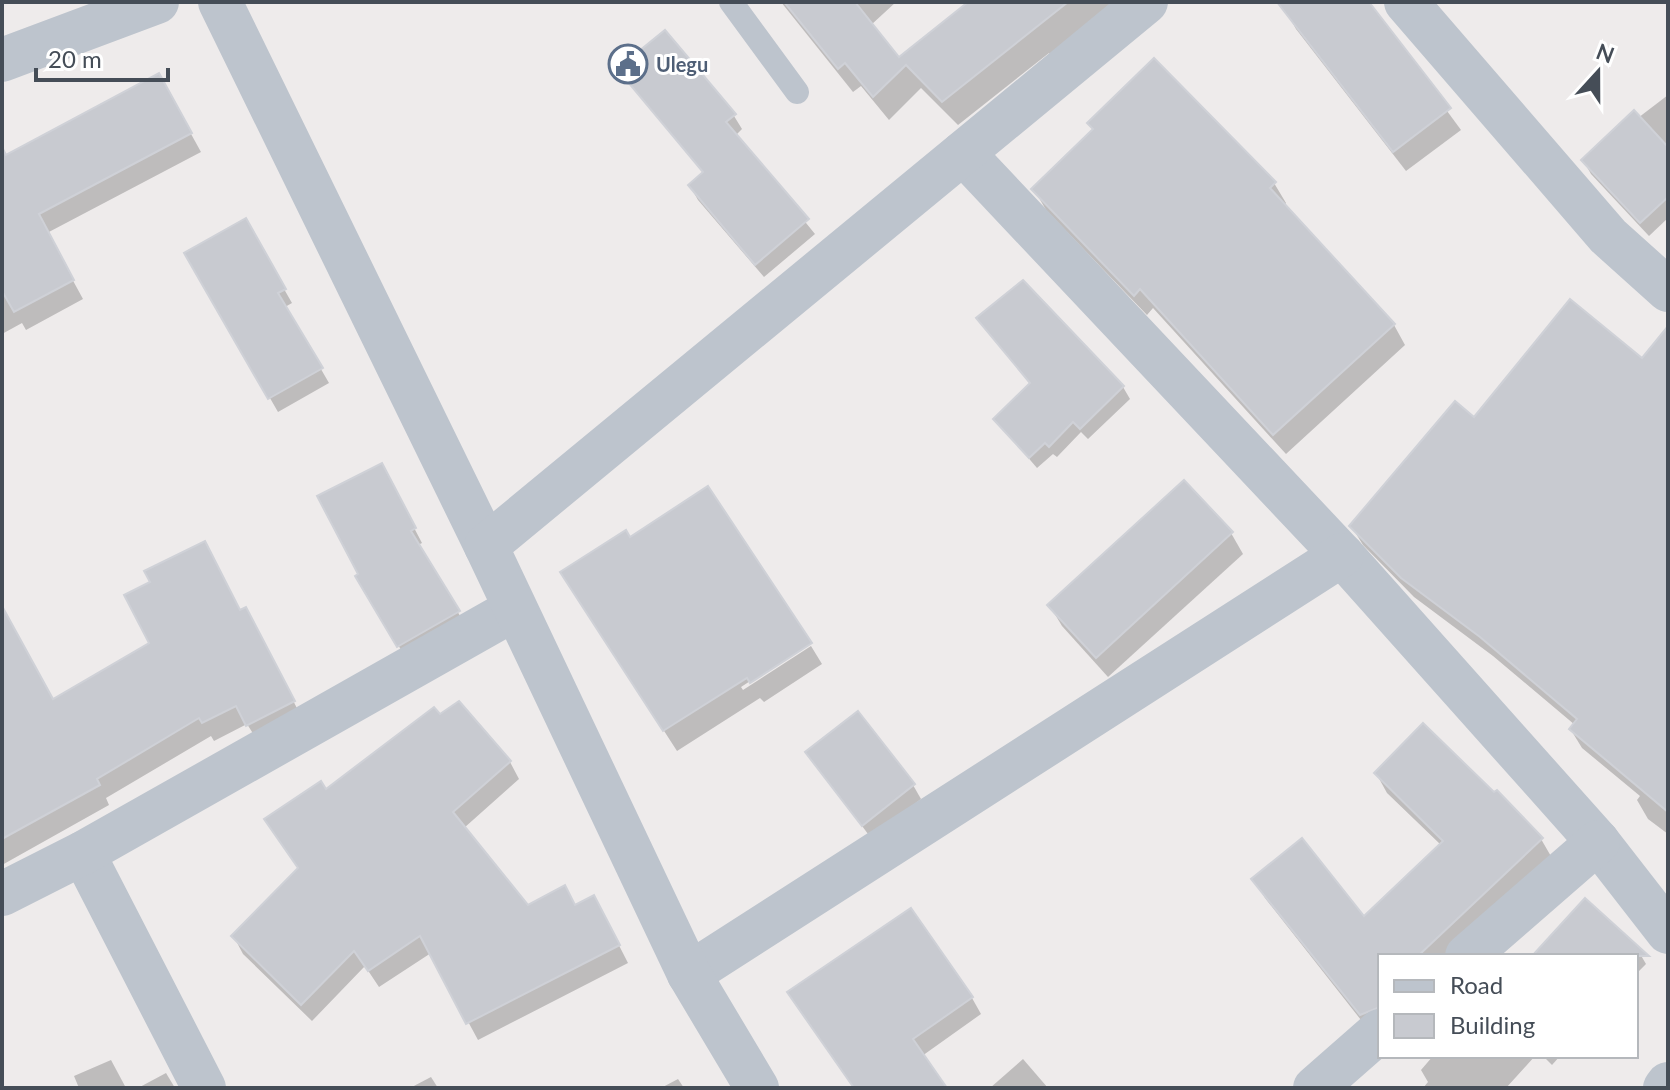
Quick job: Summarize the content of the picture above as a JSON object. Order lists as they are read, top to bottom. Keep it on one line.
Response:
{"places":{"public building":["Ulegu"]},"legend":["Road","Building"],"scale_bar":"20 m","north":"top"}
